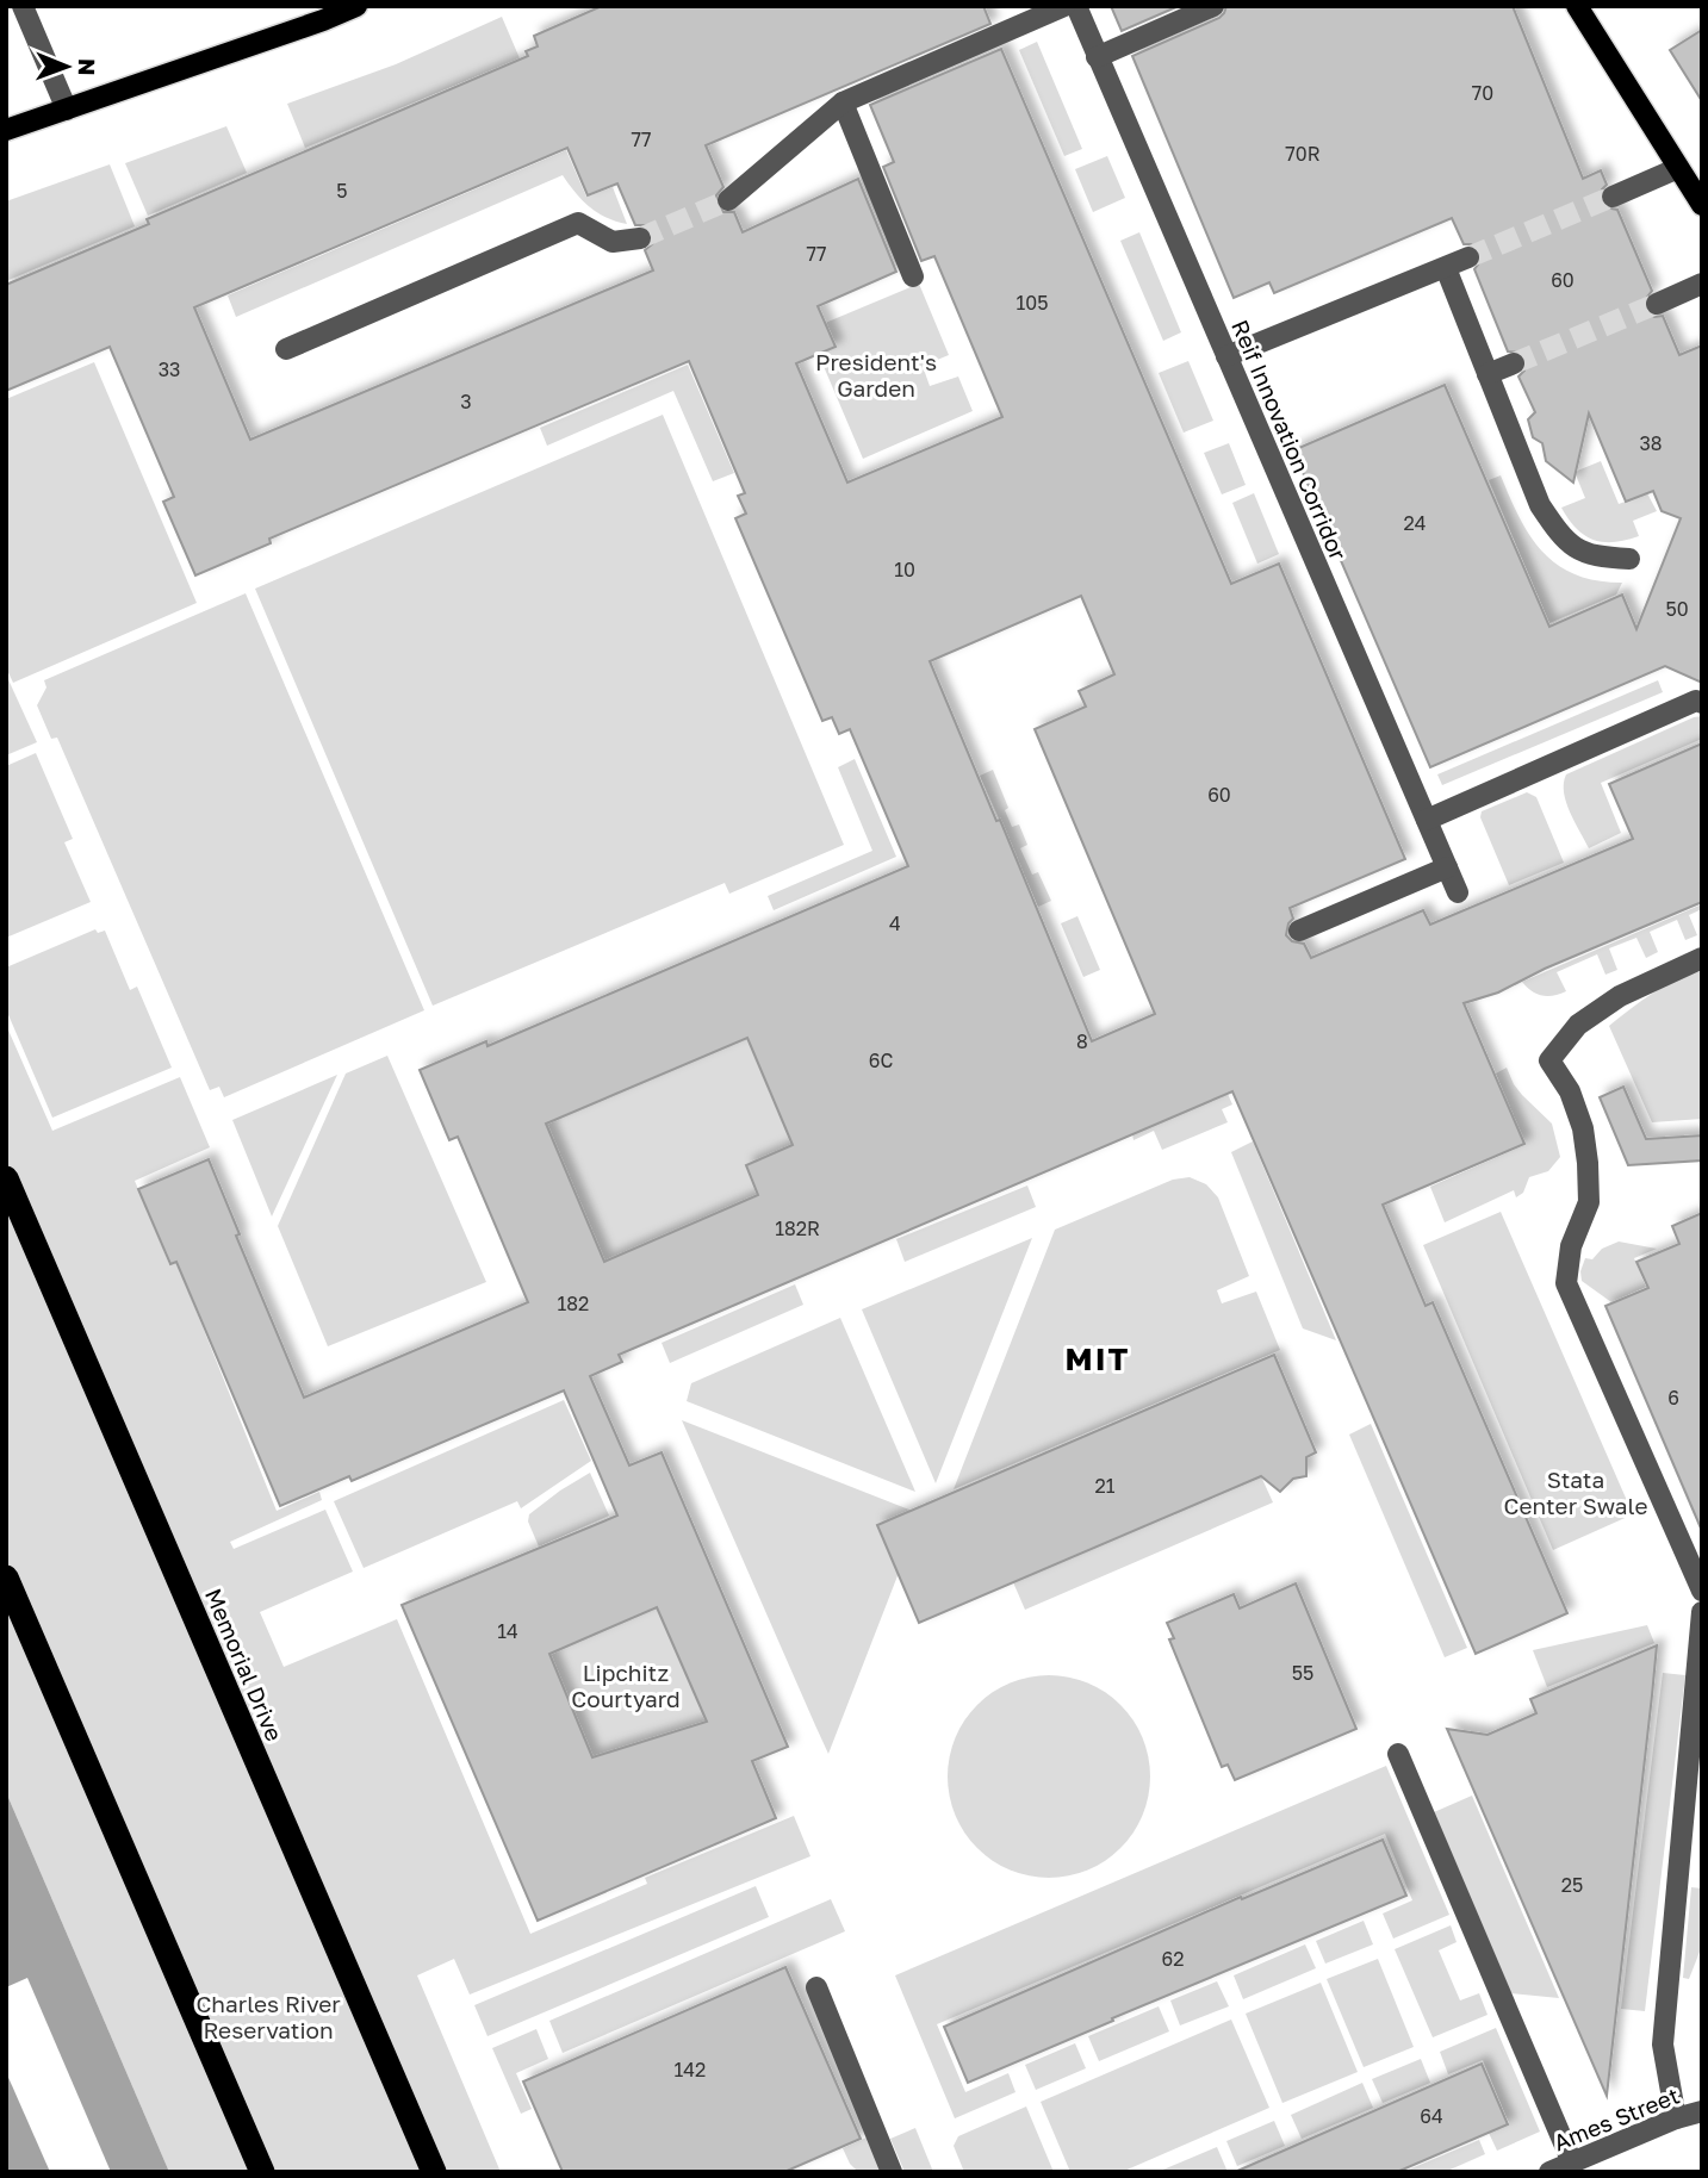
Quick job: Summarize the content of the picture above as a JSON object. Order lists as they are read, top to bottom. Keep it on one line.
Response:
{"streets":{"highway":["Memorial Drive"],"street":["Reif Innovation Corridor","Ames Street"]},"districts":["MIT"],"parks":["President's Garden","Stata Center Swale","Lipchitz Courtyard","Charles River Reservation"],"house_numbers":["70","77","70R","5","77","60","105","33","3","38","24","10","50","60","4","8","6C","182R","182","6","21","14","55","25","62","142","64"],"north":"right"}
